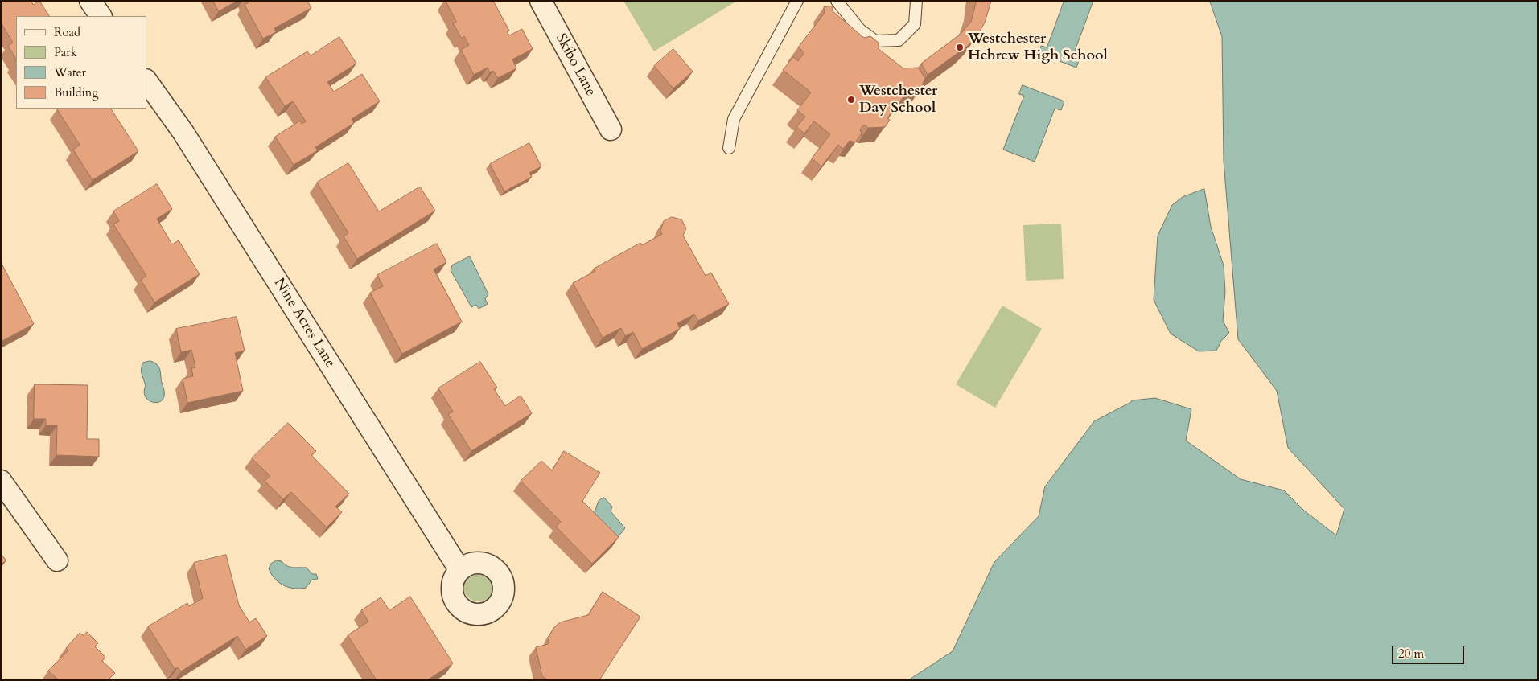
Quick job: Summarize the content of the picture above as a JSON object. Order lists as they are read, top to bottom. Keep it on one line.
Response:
{"streets":{"street":["Skibo Lane","Nine Acres Lane"]},"places":["Westchester Hebrew High School","Westchester Day School"],"legend":["Road","Park","Water","Building"],"scale_bar":"20 m"}
